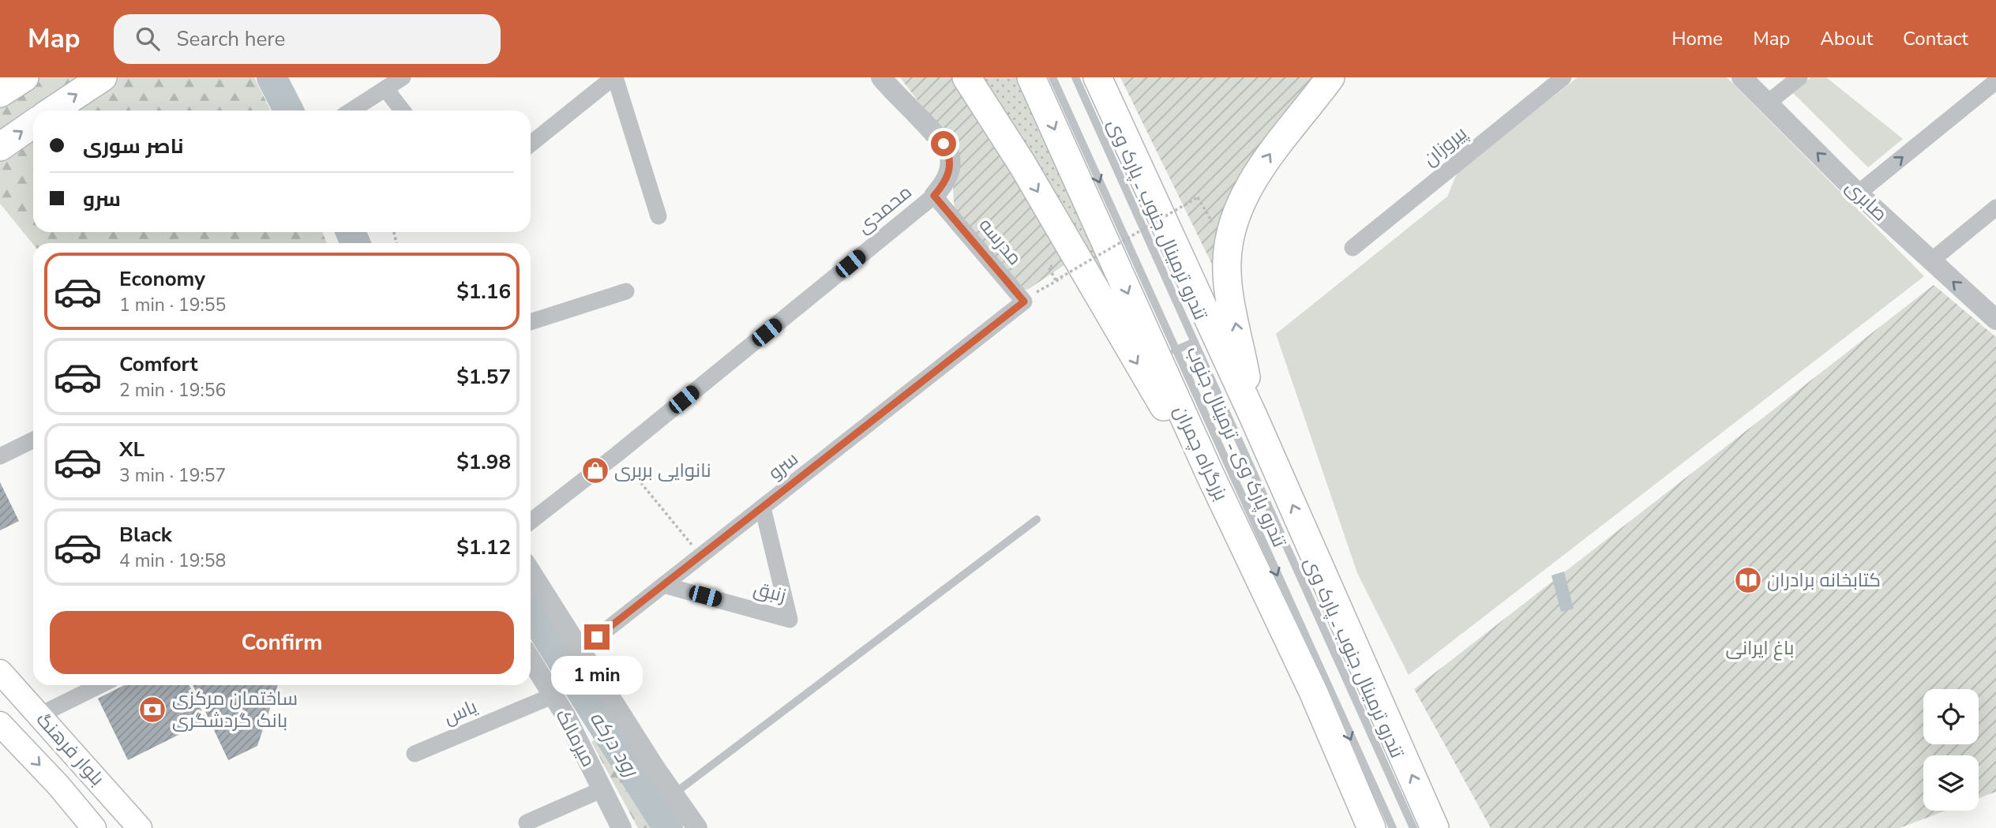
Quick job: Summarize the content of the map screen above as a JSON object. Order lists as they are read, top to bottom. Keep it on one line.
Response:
{"streets":{"highway":["بزرگراه چمران"],"main road":["بلوار فرهنگ"],"street":["پیروزان","صابری","محمدی","مدرسه","سرو","زنبق","یاس","میرمالک"],"lane":["تندرو ترمینال جنوب ـ پارک وی","تندرو پارک وی ـ ترمینال جنوب"]},"crossings":[["محمدی","مدرسه"],["مدرسه","سرو"],["سرو","زنبق"],["یاس","میرمالک"]],"one_way":["صابری","تندرو پارک وی ـ ترمینال جنوب"],"water":["رود درکه"],"parks":["باغ ایرانی"],"places":{"shop":["نانوایی بربری"],"library":["کتابخانه برادران"],"bank":["ساختمان مرکزی بانک گردشگری"]},"page":{"header":"Map","search":"Search here","nav":["Home","Map","About","Contact"],"banner":["ناصر سوری","سرو"],"list":[{"name":"Economy","note":"1 min · 19:55","value":"$1.16"},{"name":"Comfort","note":"2 min · 19:56","value":"$1.57"},{"name":"XL","note":"3 min · 19:57","value":"$1.98"},{"name":"Black","note":"4 min · 19:58","value":"$1.12"}],"buttons":"Confirm","bubble":"1 min"}}
